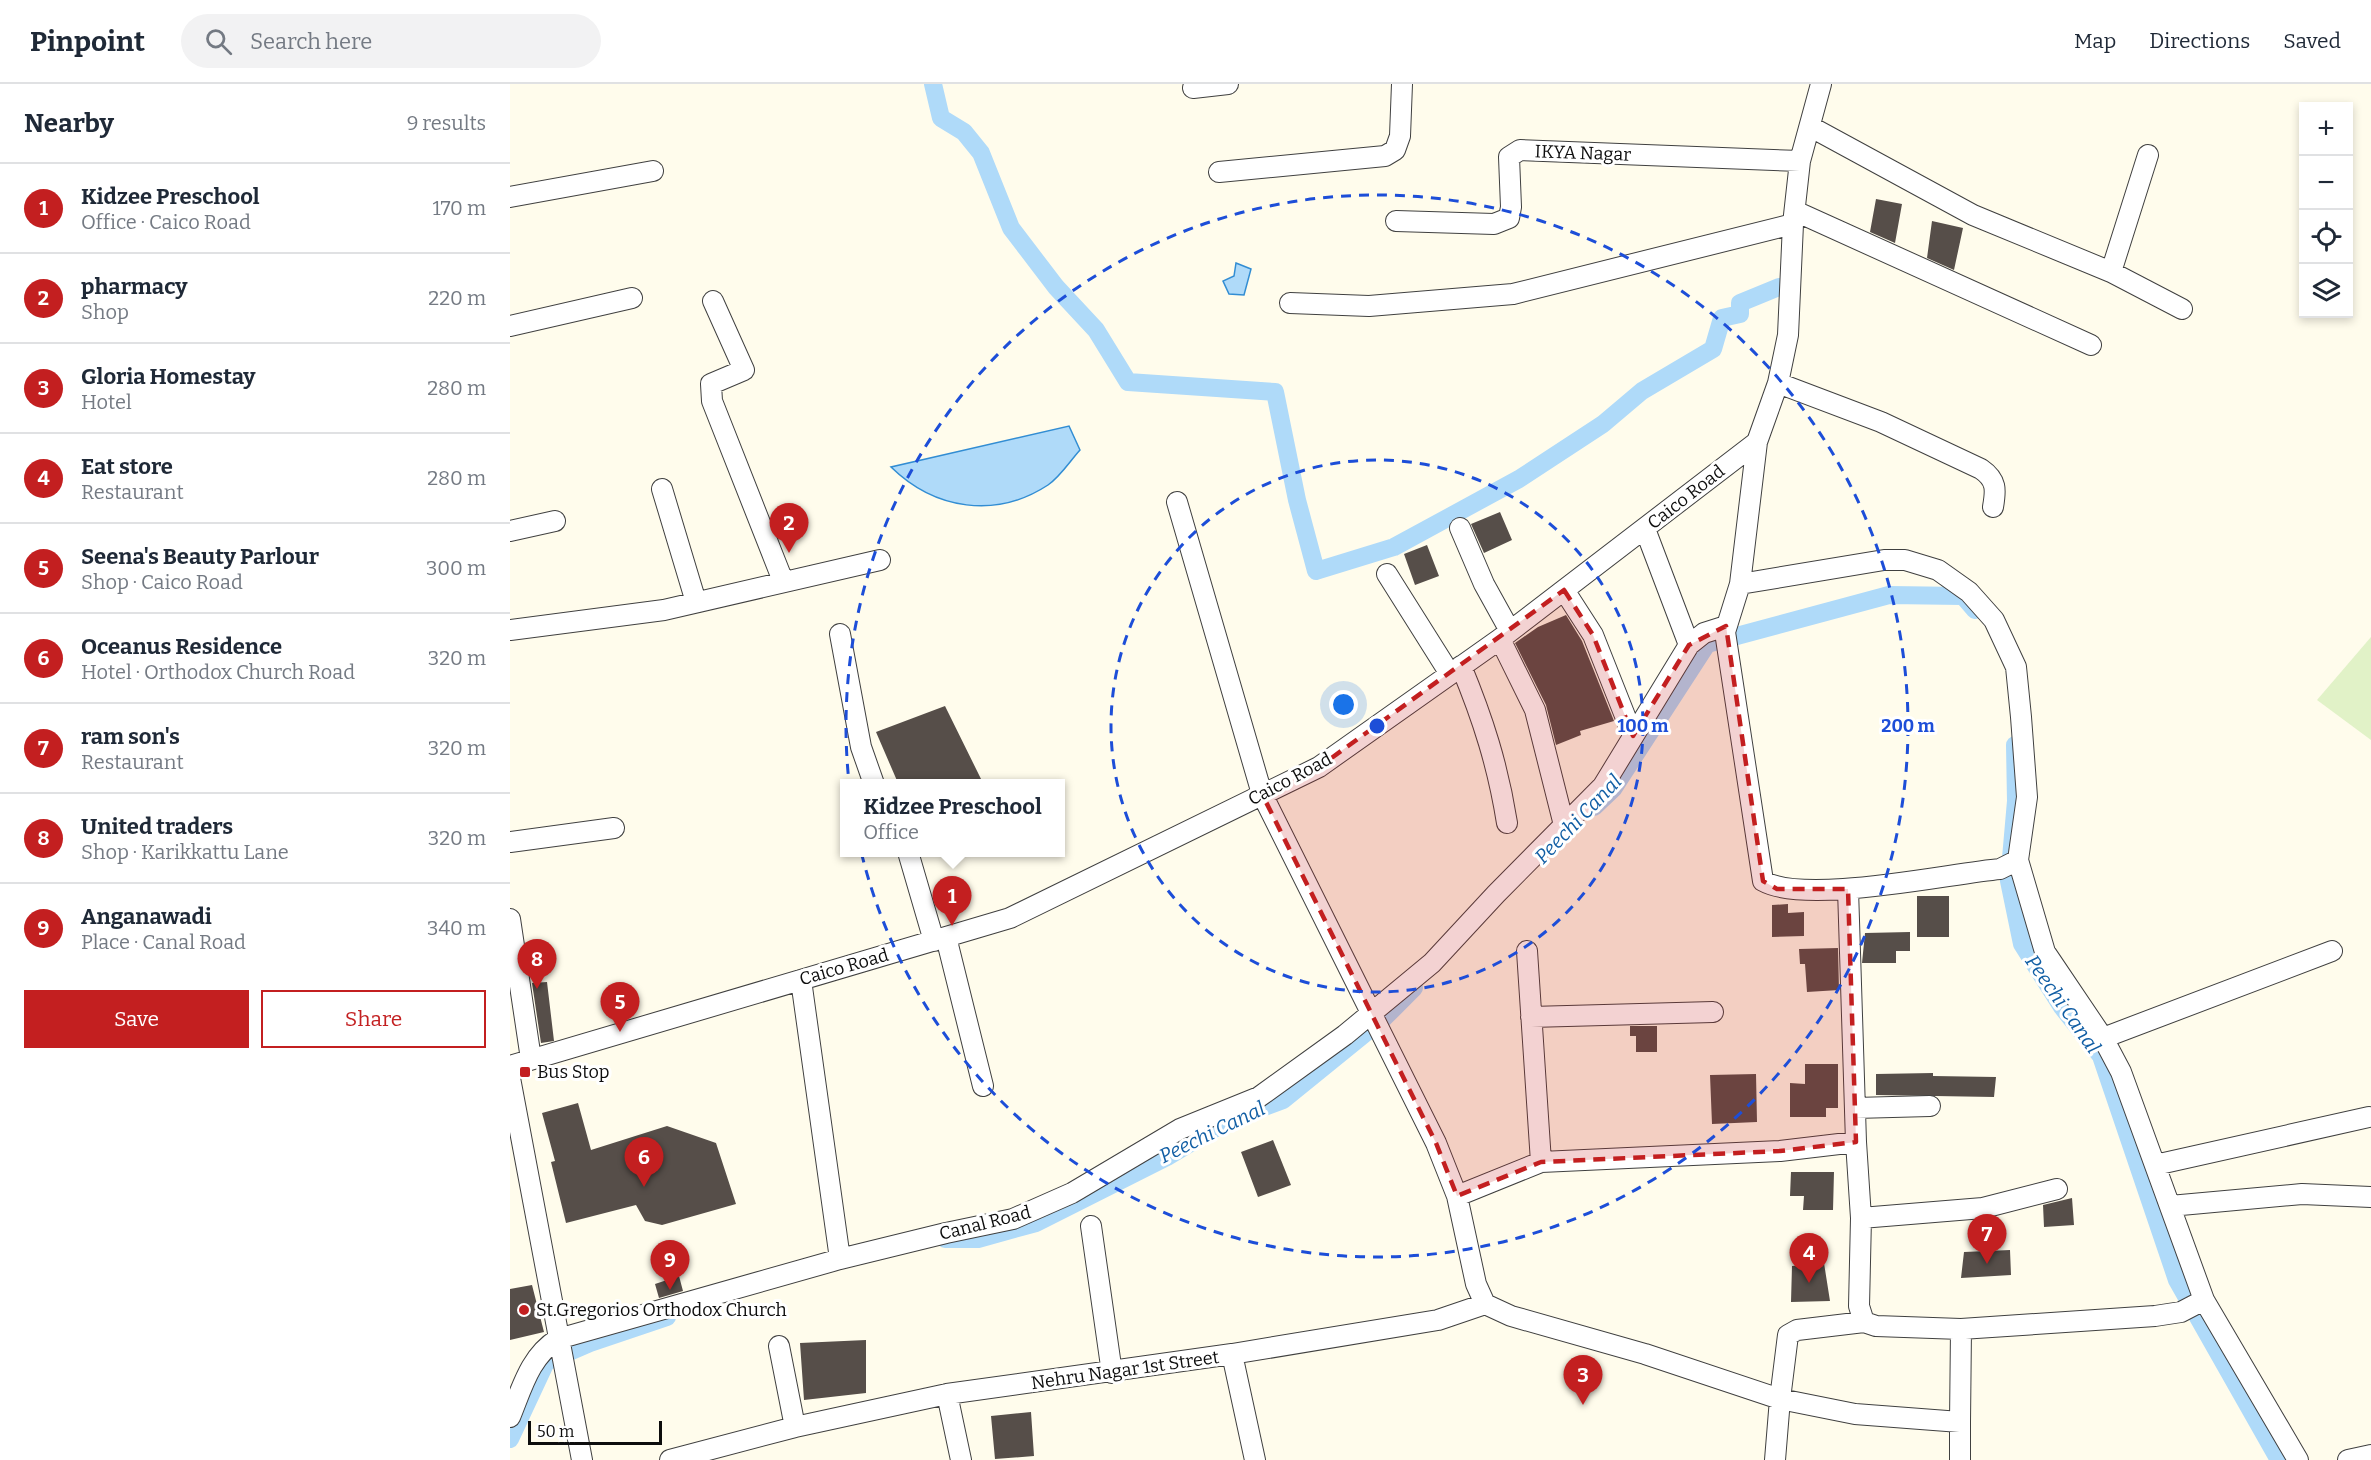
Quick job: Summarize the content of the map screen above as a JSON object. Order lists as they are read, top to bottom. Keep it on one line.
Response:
{"streets":{"street":["IKYA Nagar","Caico Road","Canal Road","Nehru Nagar 1st Street"]},"water":["Peechi Canal"],"places":{"transit":["Bus Stop"],"other":["St.Gregorios Orthodox Church"]},"scale_bar":"50 m","page":{"header":"Pinpoint","search":"Search here","nav":["Map","Directions","Saved"],"heading":["Nearby","9 results"],"map_buttons":["+","−"],"list":[{"mark":"1","name":"Kidzee Preschool","note":"Office · Caico Road","value":"170 m"},{"mark":"2","name":"pharmacy","note":"Shop","value":"220 m"},{"mark":"3","name":"Gloria Homestay","note":"Hotel","value":"280 m"},{"mark":"4","name":"Eat store","note":"Restaurant","value":"280 m"},{"mark":"5","name":"Seena's Beauty Parlour","note":"Shop · Caico Road","value":"300 m"},{"mark":"6","name":"Oceanus Residence","note":"Hotel · Orthodox Church Road","value":"320 m"},{"mark":"7","name":"ram son's","note":"Restaurant","value":"320 m"},{"mark":"8","name":"United traders","note":"Shop · Karikkattu Lane","value":"320 m"},{"mark":"9","name":"Anganawadi","note":"Place · Canal Road","value":"340 m"}],"pins":["2","1","8","5","6","7","4","9","3"],"popup":["Kidzee Preschool","Office"],"buttons":["Save","Share"],"scale":"50 m"},"rings":["100 m","200 m"]}
